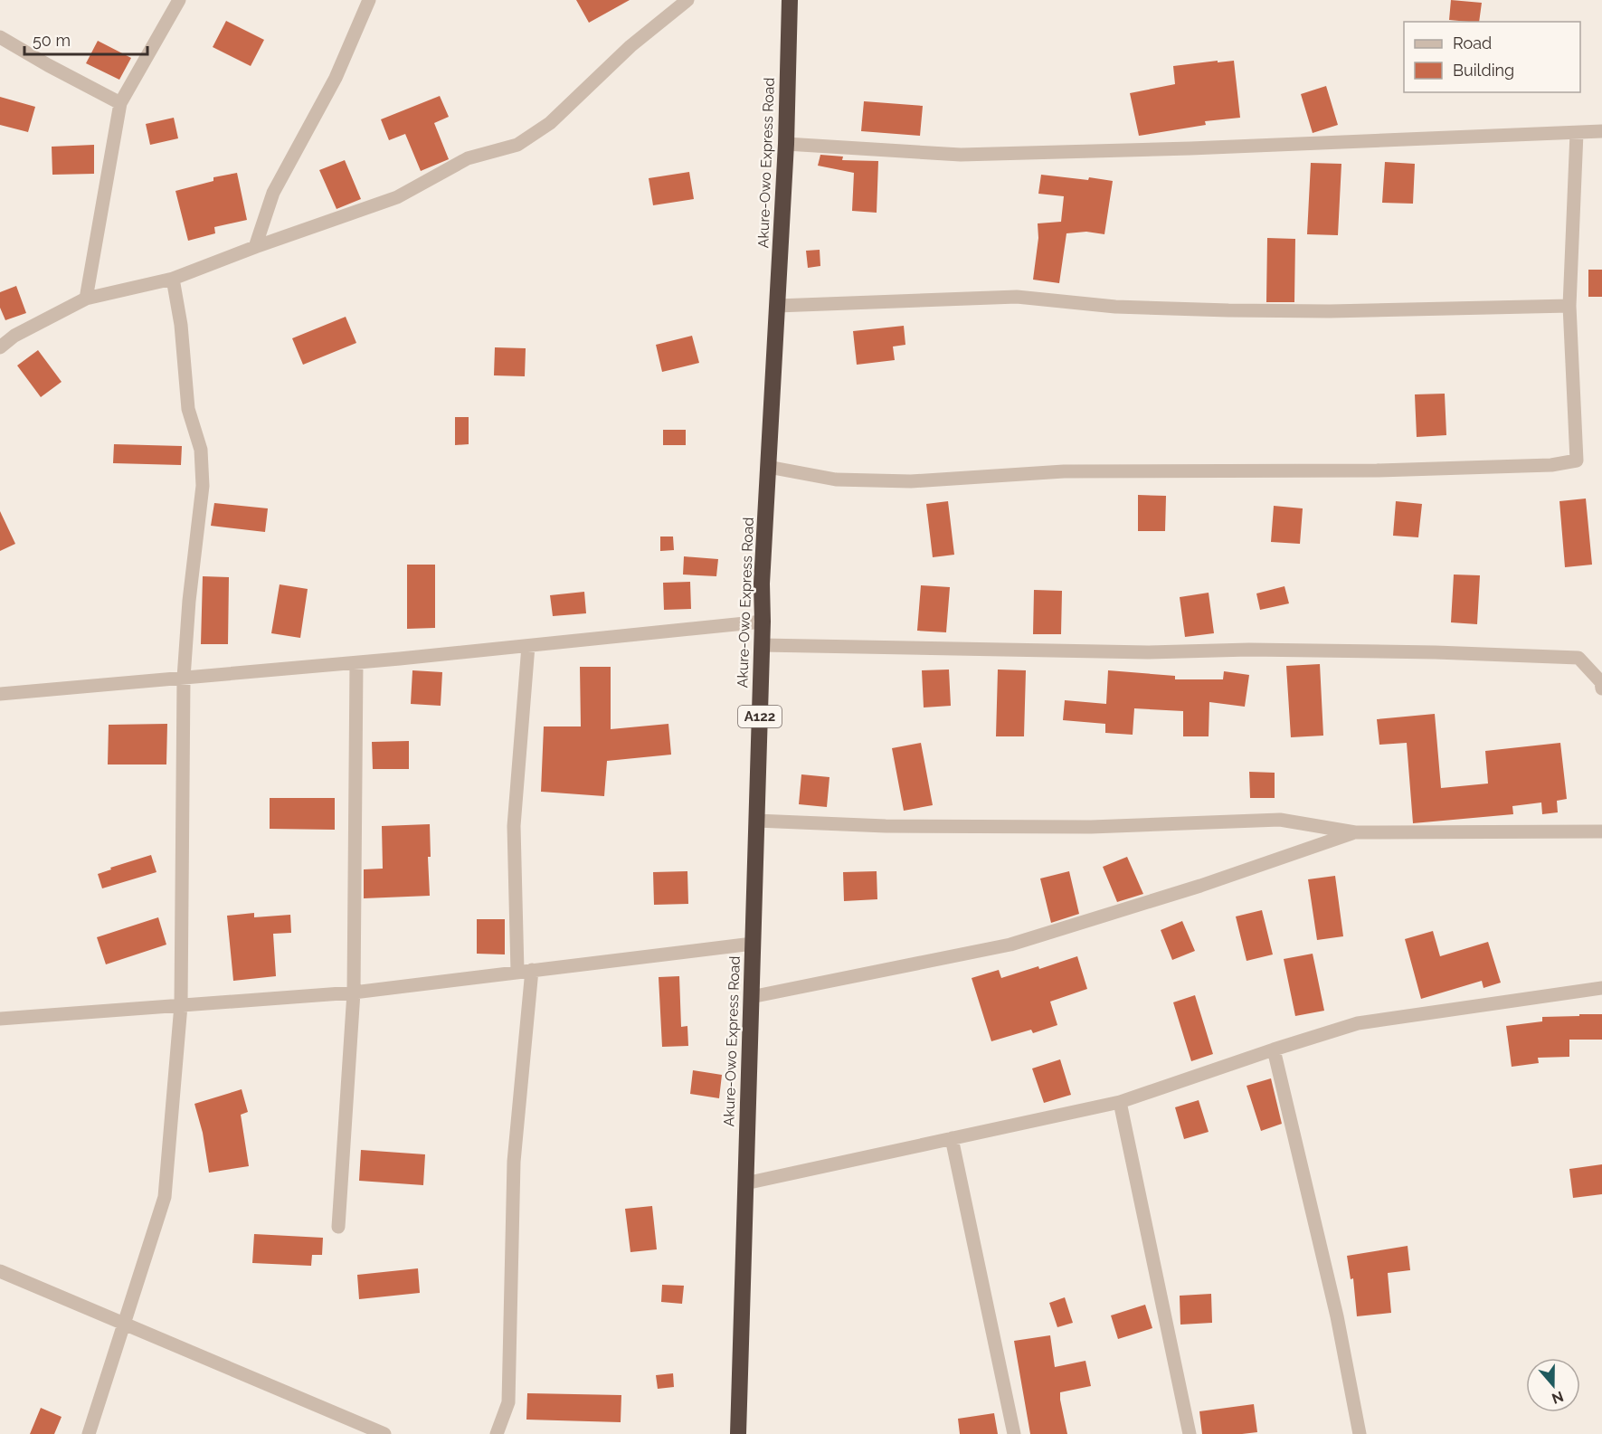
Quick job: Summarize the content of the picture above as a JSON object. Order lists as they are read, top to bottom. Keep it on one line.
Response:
{"streets":{"highway":["Akure-Owo Express Road","A122"]},"legend":["Road","Building"],"scale_bar":"50 m","north":"bottom"}
